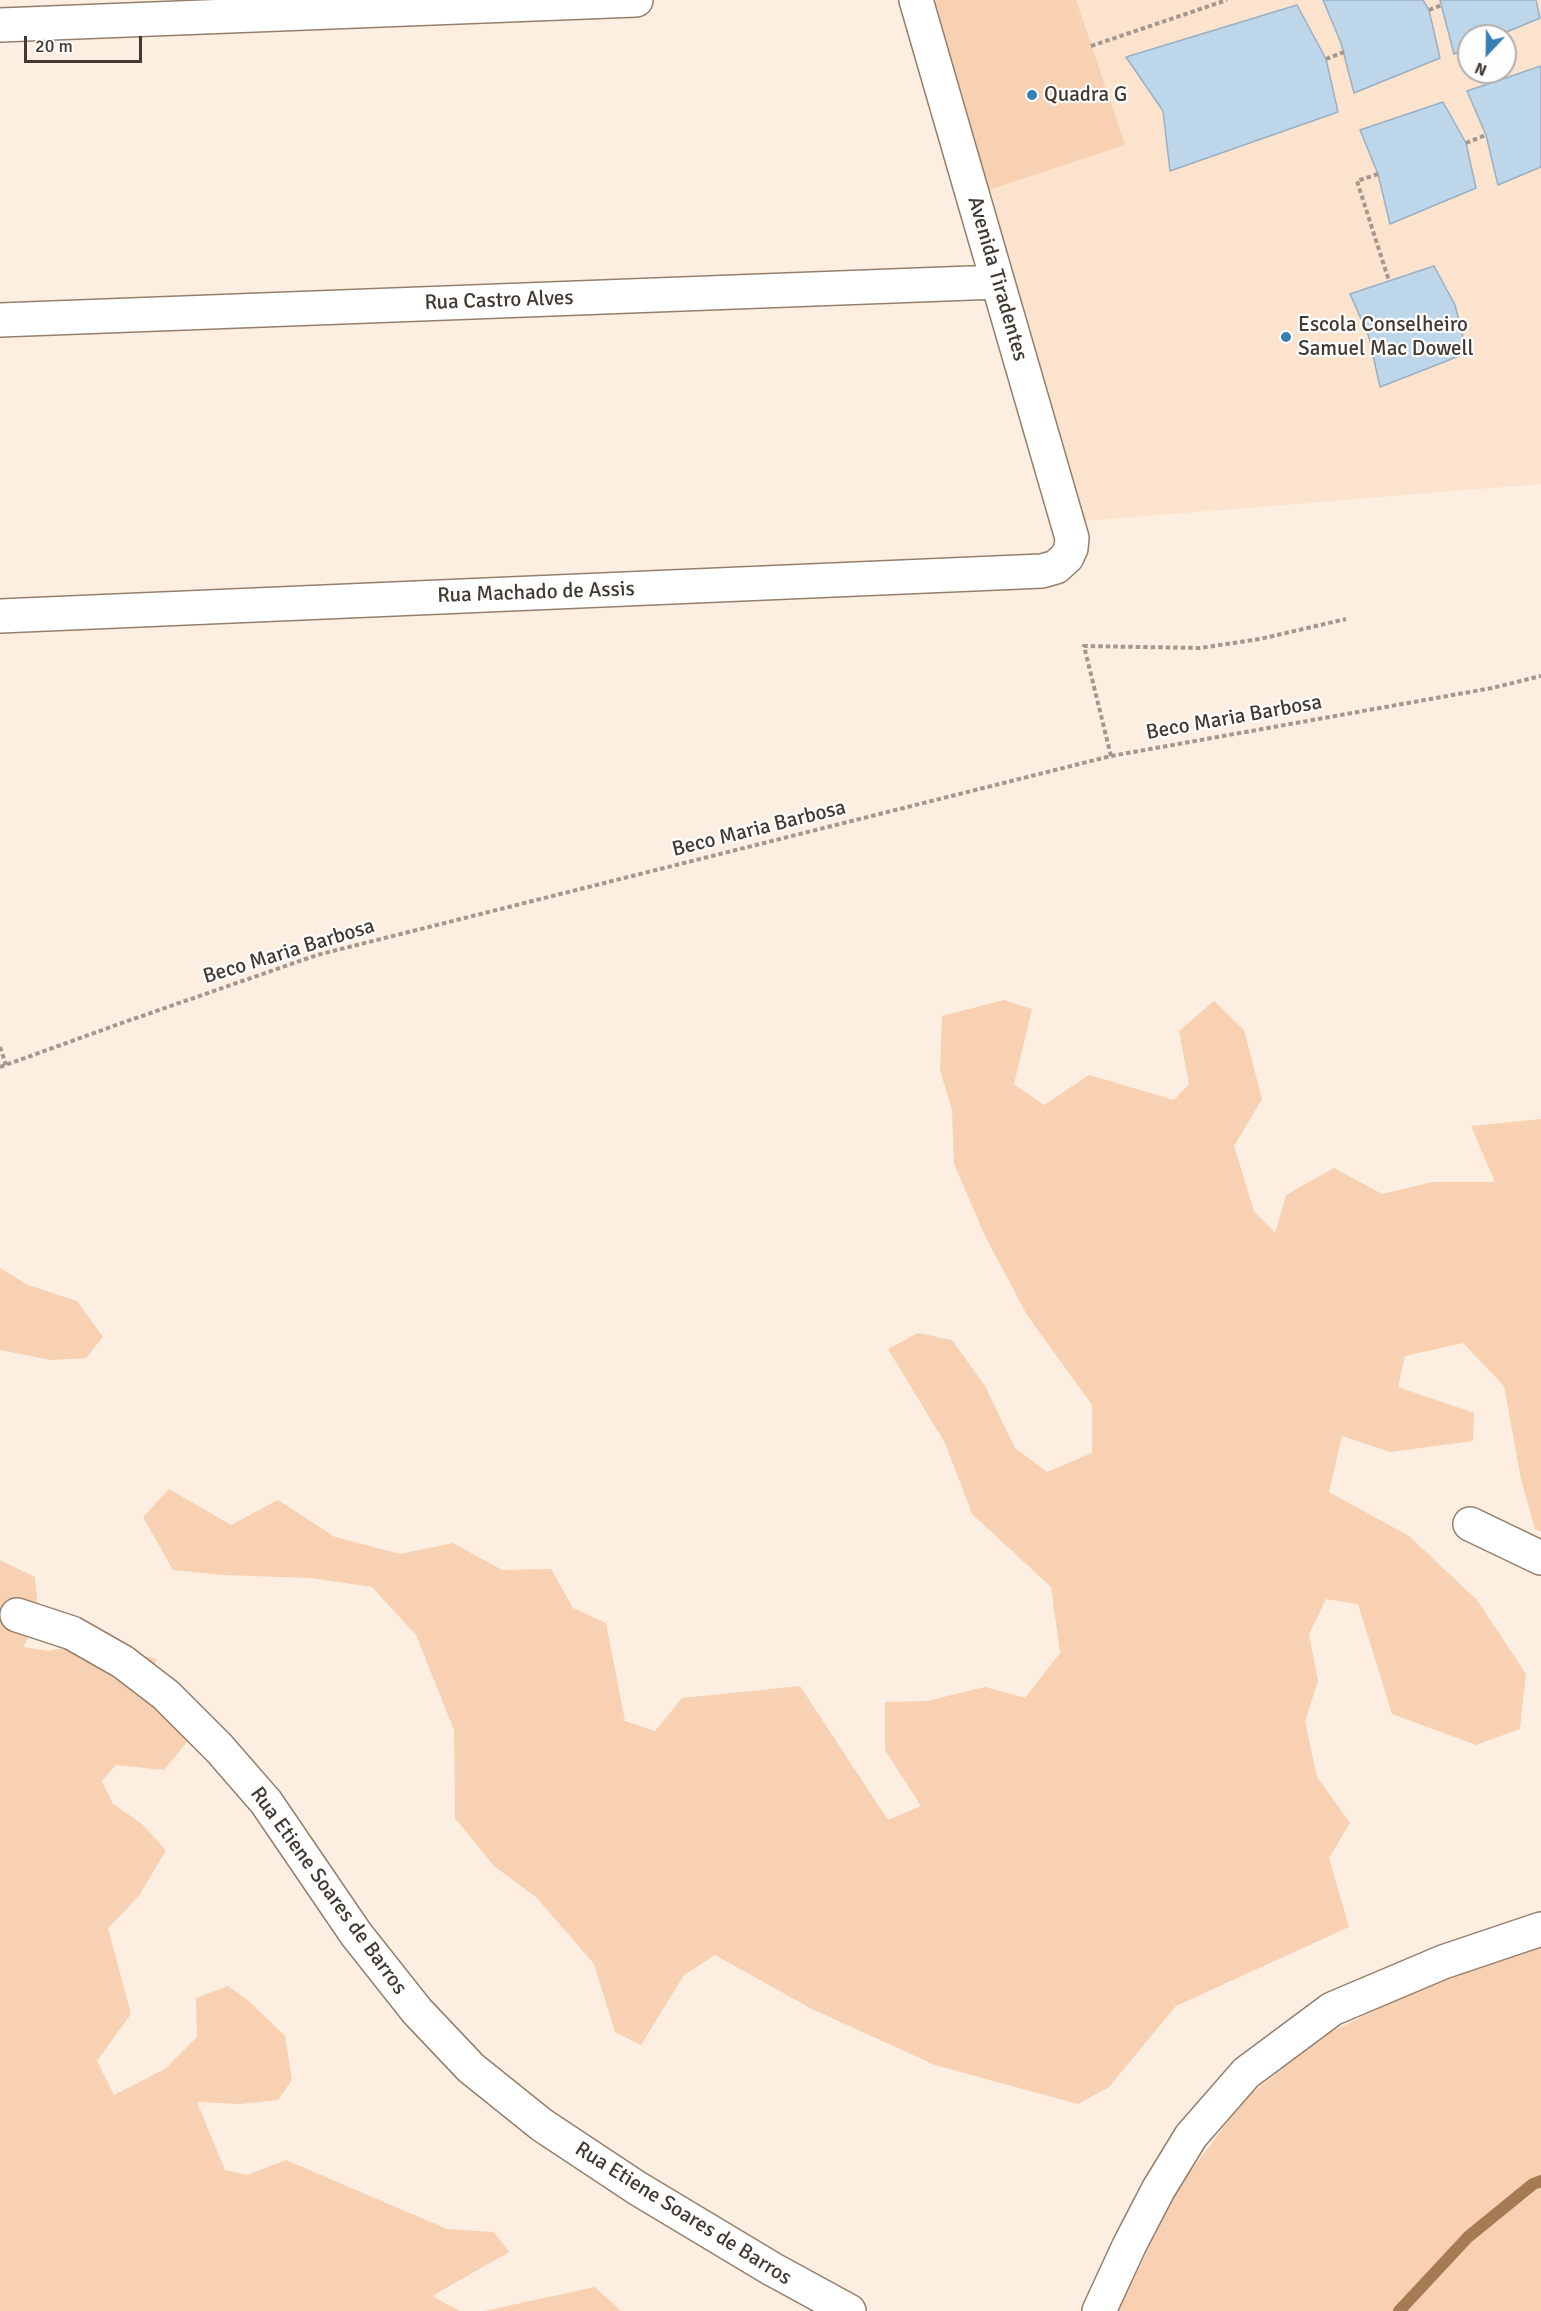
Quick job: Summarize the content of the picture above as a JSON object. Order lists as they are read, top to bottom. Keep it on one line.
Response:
{"streets":{"street":["Avenida Tiradentes","Rua Castro Alves","Rua Machado de Assis","Rua Etiene Soares de Barros"],"path":["Beco Maria Barbosa"]},"crossings":[["Avenida Tiradentes","Rua Castro Alves"],["Avenida Tiradentes","Rua Machado de Assis"]],"places":["Quadra G","Escola Conselheiro Samuel Mac Dowell"],"scale_bar":"20 m","north":"bottom"}
